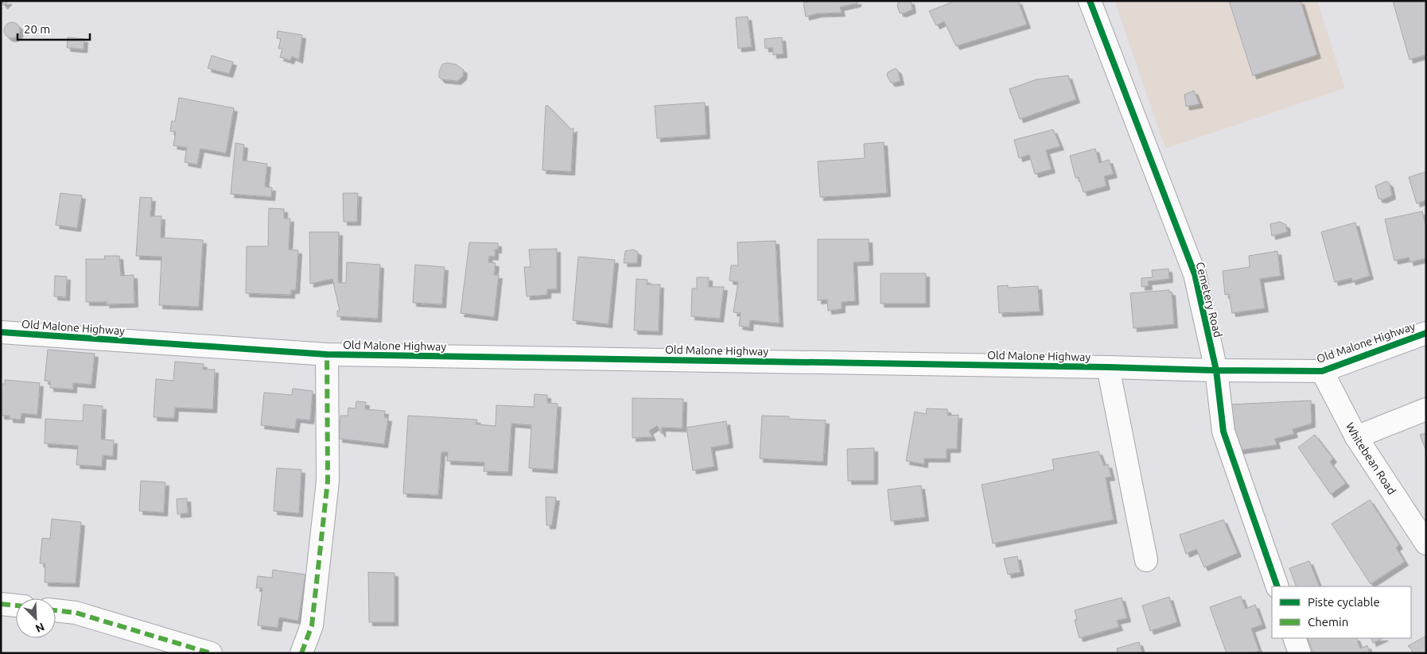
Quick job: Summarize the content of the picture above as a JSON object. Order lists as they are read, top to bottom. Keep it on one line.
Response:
{"streets":{"street":["Cemetery Road","Old Malone Highway","Whitebean Road"]},"crossings":[["Cemetery Road","Old Malone Highway"],["Old Malone Highway","Whitebean Road"]],"legend":["Piste cyclable","Chemin"],"scale_bar":"20 m","north":"bottom right"}
